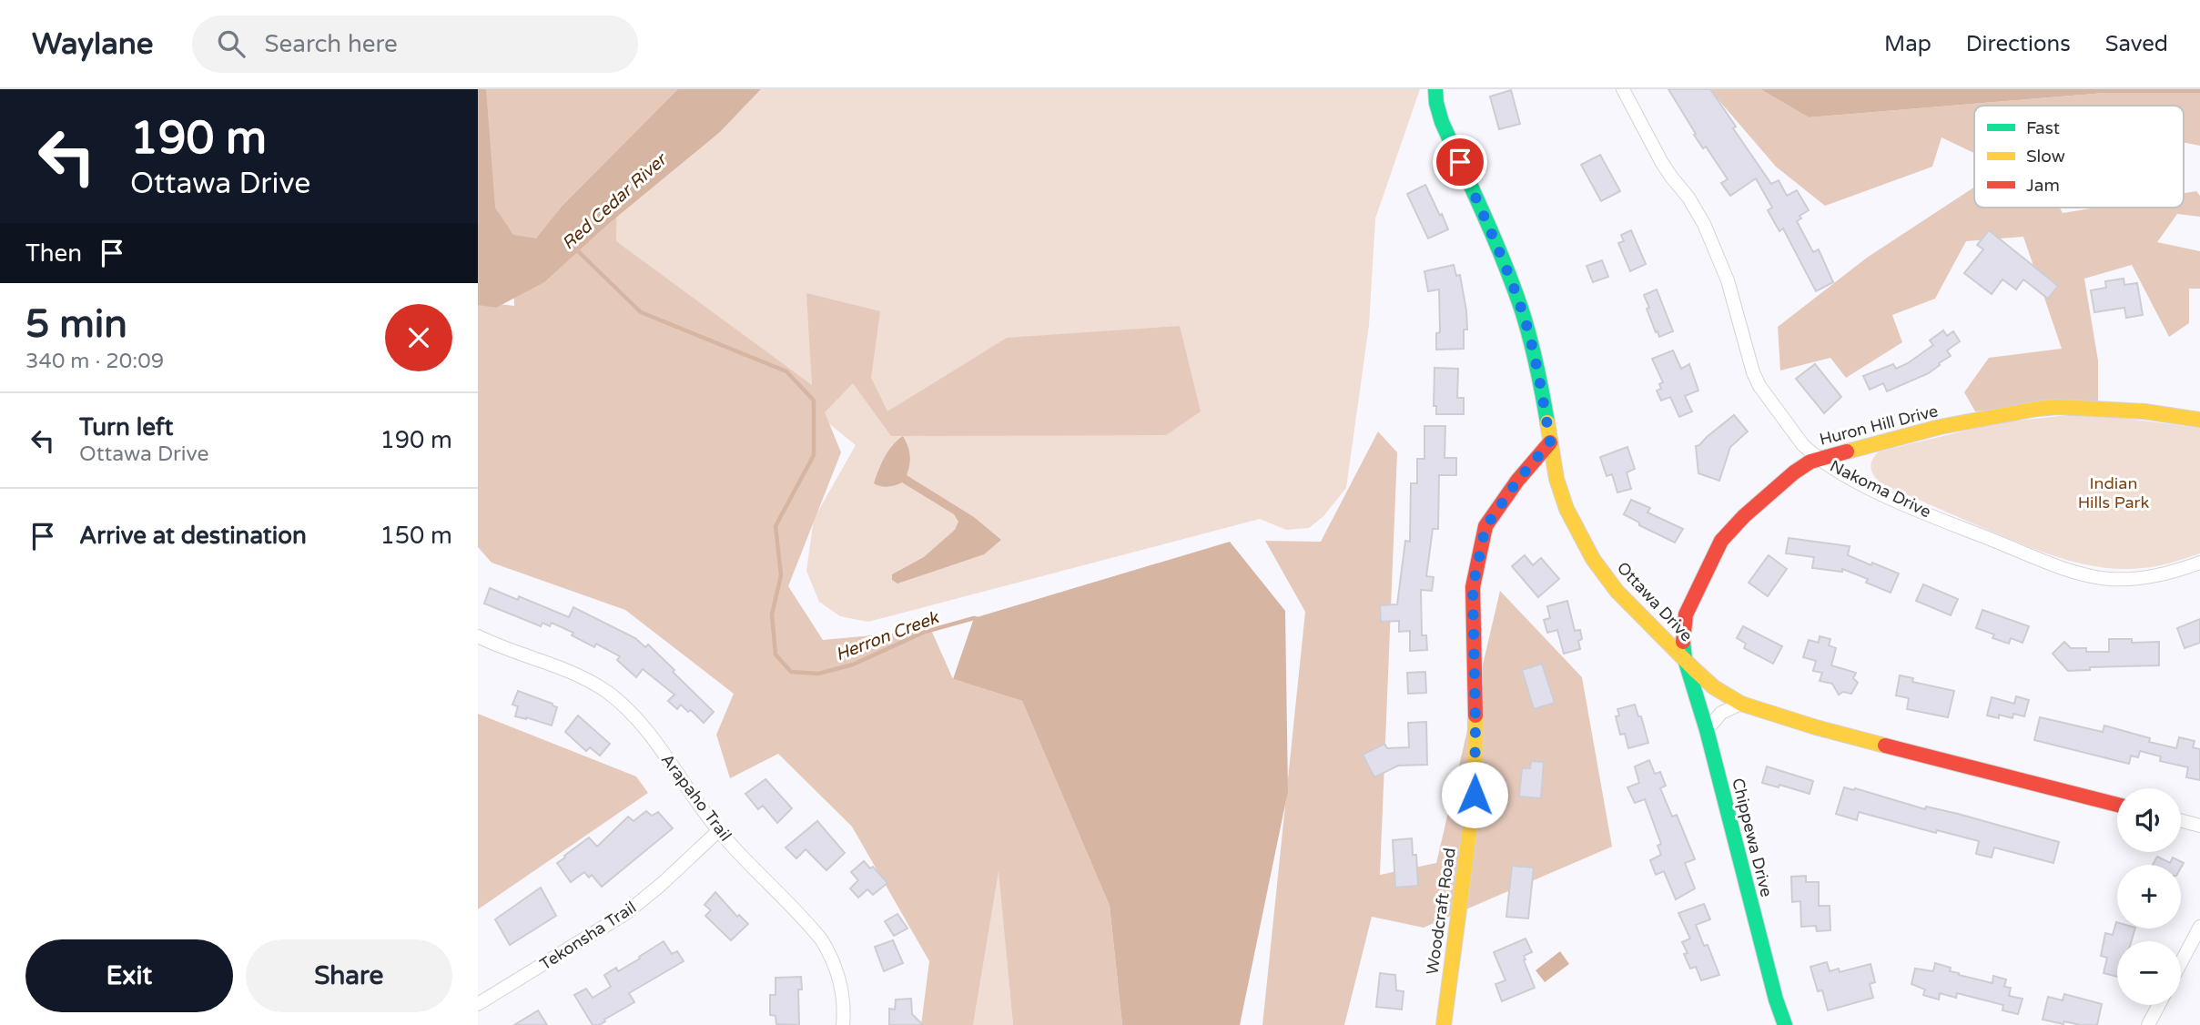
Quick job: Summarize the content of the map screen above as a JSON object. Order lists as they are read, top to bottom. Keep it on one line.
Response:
{"streets":{"street":["Huron Hill Drive","Nakoma Drive","Ottawa Drive","Arapaho Trail","Chippewa Drive","Woodcraft Road","Tekonsha Trail"]},"crossings":[["Huron Hill Drive","Nakoma Drive"],["Huron Hill Drive","Ottawa Drive"],["Huron Hill Drive","Chippewa Drive"],["Ottawa Drive","Chippewa Drive"],["Ottawa Drive","Woodcraft Road"],["Arapaho Trail","Tekonsha Trail"]],"water":["Red Cedar River","Herron Creek"],"parks":["Indian Hills Park"],"legend":["Fast","Slow","Jam"],"page":{"header":"Waylane","search":"Search here","nav":["Map","Directions","Saved"],"turn":["190 m","Ottawa Drive"],"then":"Then","heading":["5 min","340 m · 20:09"],"list":[{"name":"Turn left","note":"Ottawa Drive","value":"190 m"},{"name":"Arrive at destination","value":"150 m"}],"map_buttons":["+","−"],"buttons":["Exit","Share"]}}
